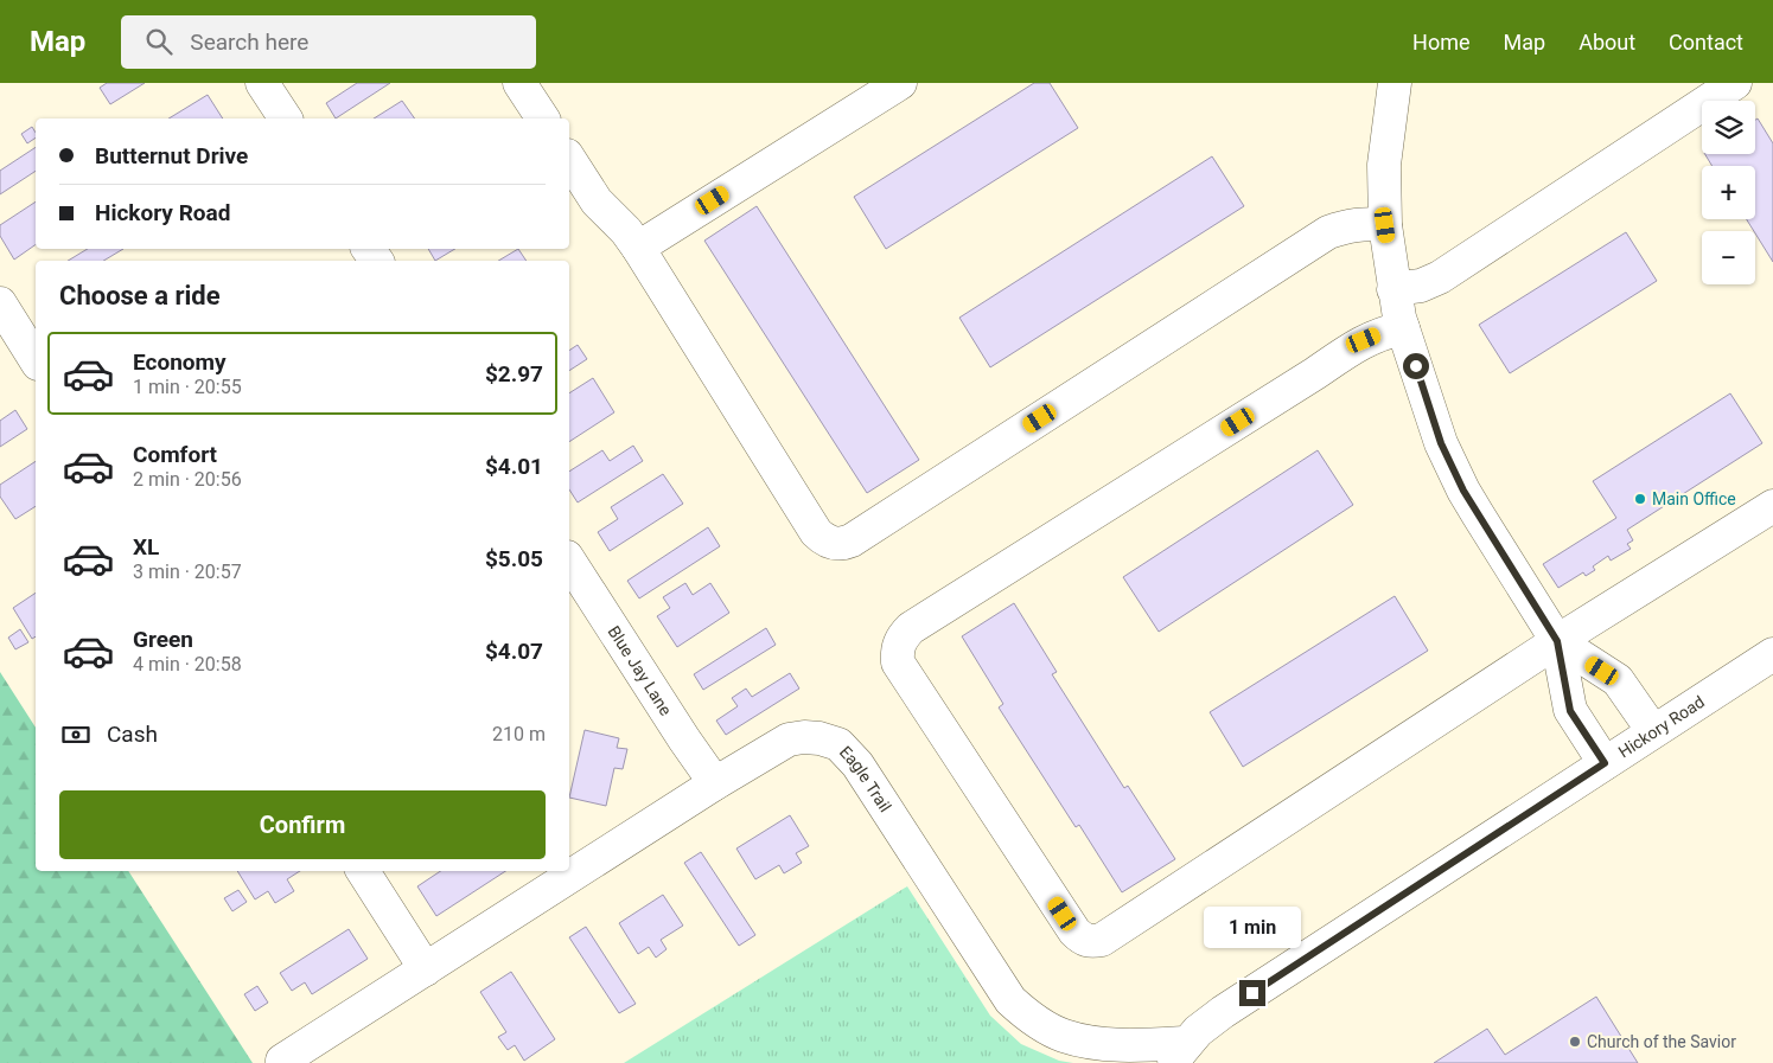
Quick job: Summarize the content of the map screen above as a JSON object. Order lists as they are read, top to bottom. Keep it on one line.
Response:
{"streets":{"street":["Blue Jay Lane","Hickory Road","Eagle Trail"]},"crossings":[["Blue Jay Lane","Eagle Trail"],["Hickory Road","Eagle Trail"]],"places":["Main Office","Church of the Savior"],"page":{"header":"Map","search":"Search here","nav":["Home","Map","About","Contact"],"map_buttons":["+","−"],"banner":["Butternut Drive","Hickory Road"],"heading":"Choose a ride","list":[{"name":"Economy","note":"1 min · 20:55","value":"$2.97"},{"name":"Comfort","note":"2 min · 20:56","value":"$4.01"},{"name":"XL","note":"3 min · 20:57","value":"$5.05"},{"name":"Green","note":"4 min · 20:58","value":"$4.07"}],"pay":["Cash","210 m"],"buttons":"Confirm","bubble":"1 min"}}
